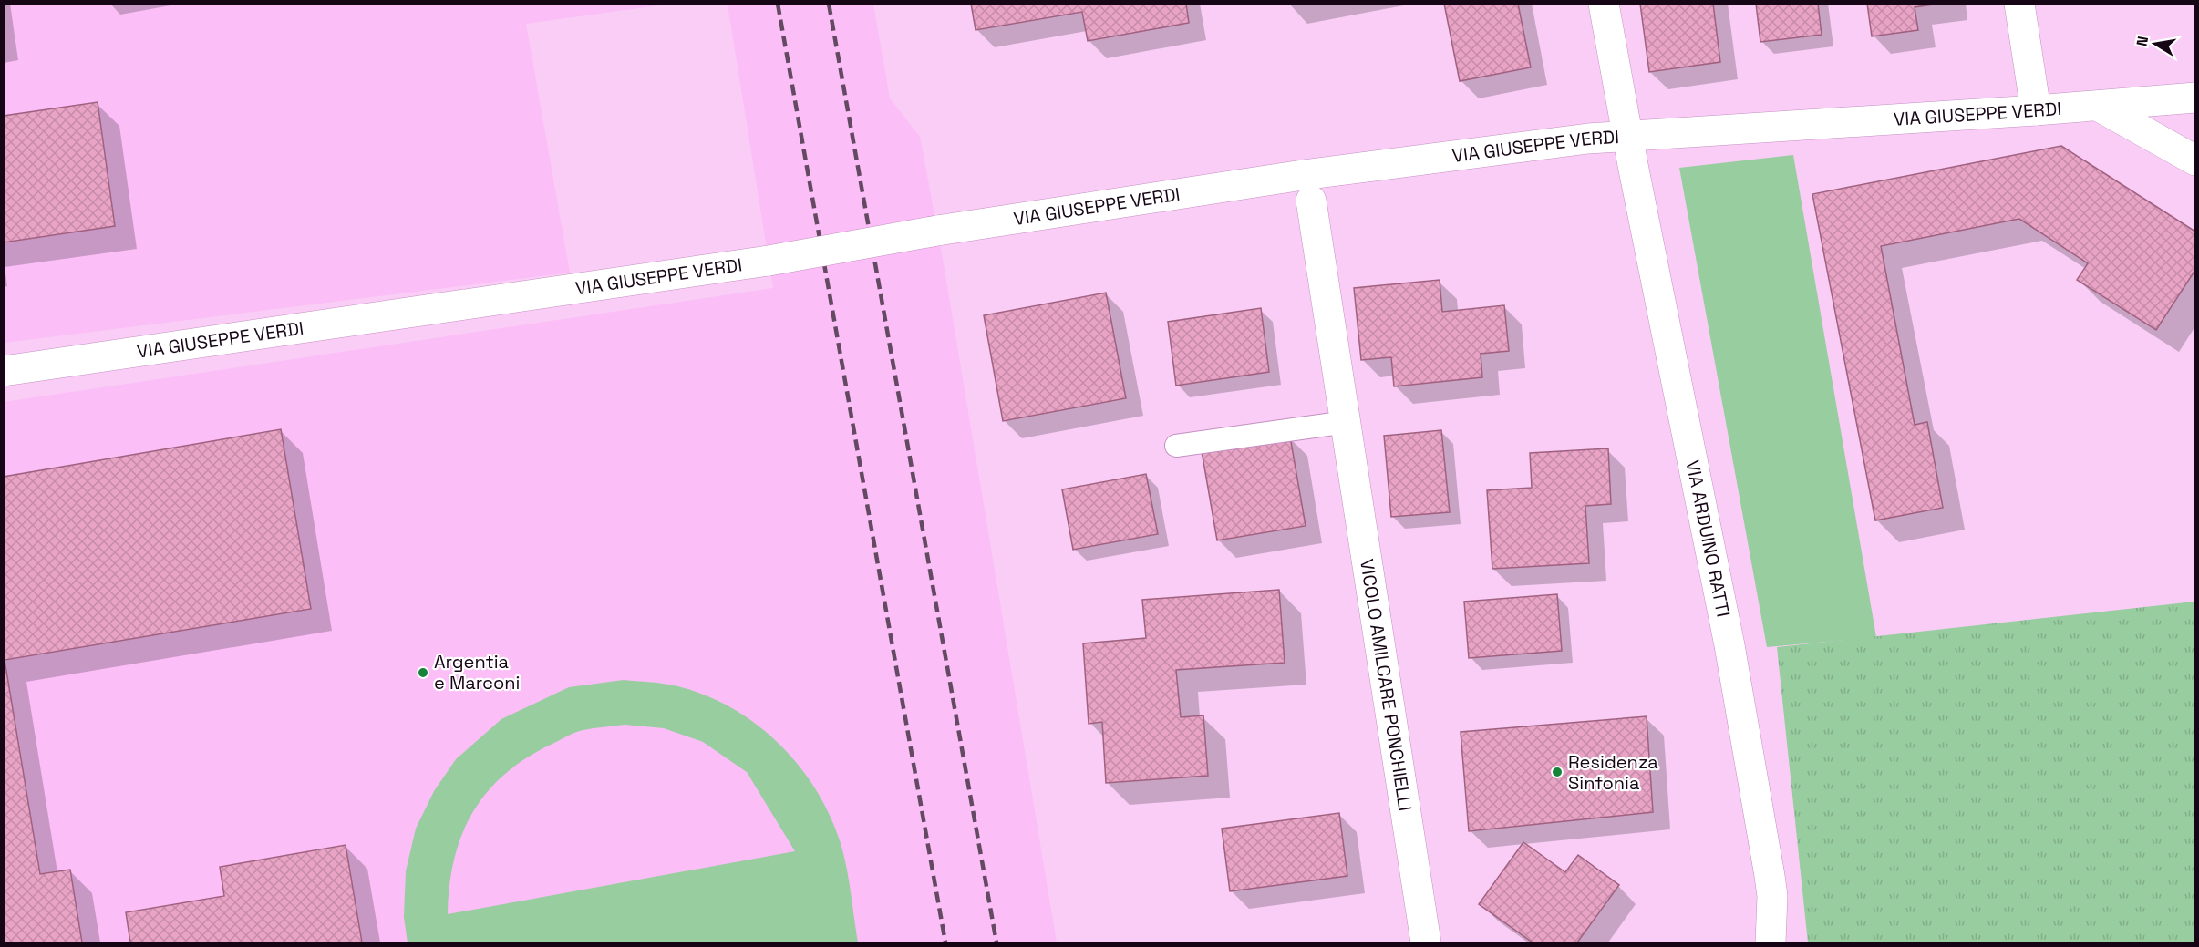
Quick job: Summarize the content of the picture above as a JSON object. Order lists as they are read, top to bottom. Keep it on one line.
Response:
{"streets":{"street":["VIA GIUSEPPE VERDI","VIA ARDUINO RATTI","VICOLO AMILCARE PONCHIELLI"]},"crossings":[["VIA GIUSEPPE VERDI","VIA ARDUINO RATTI"]],"places":["Argentia e Marconi","Residenza Sinfonia"],"north":"left"}
